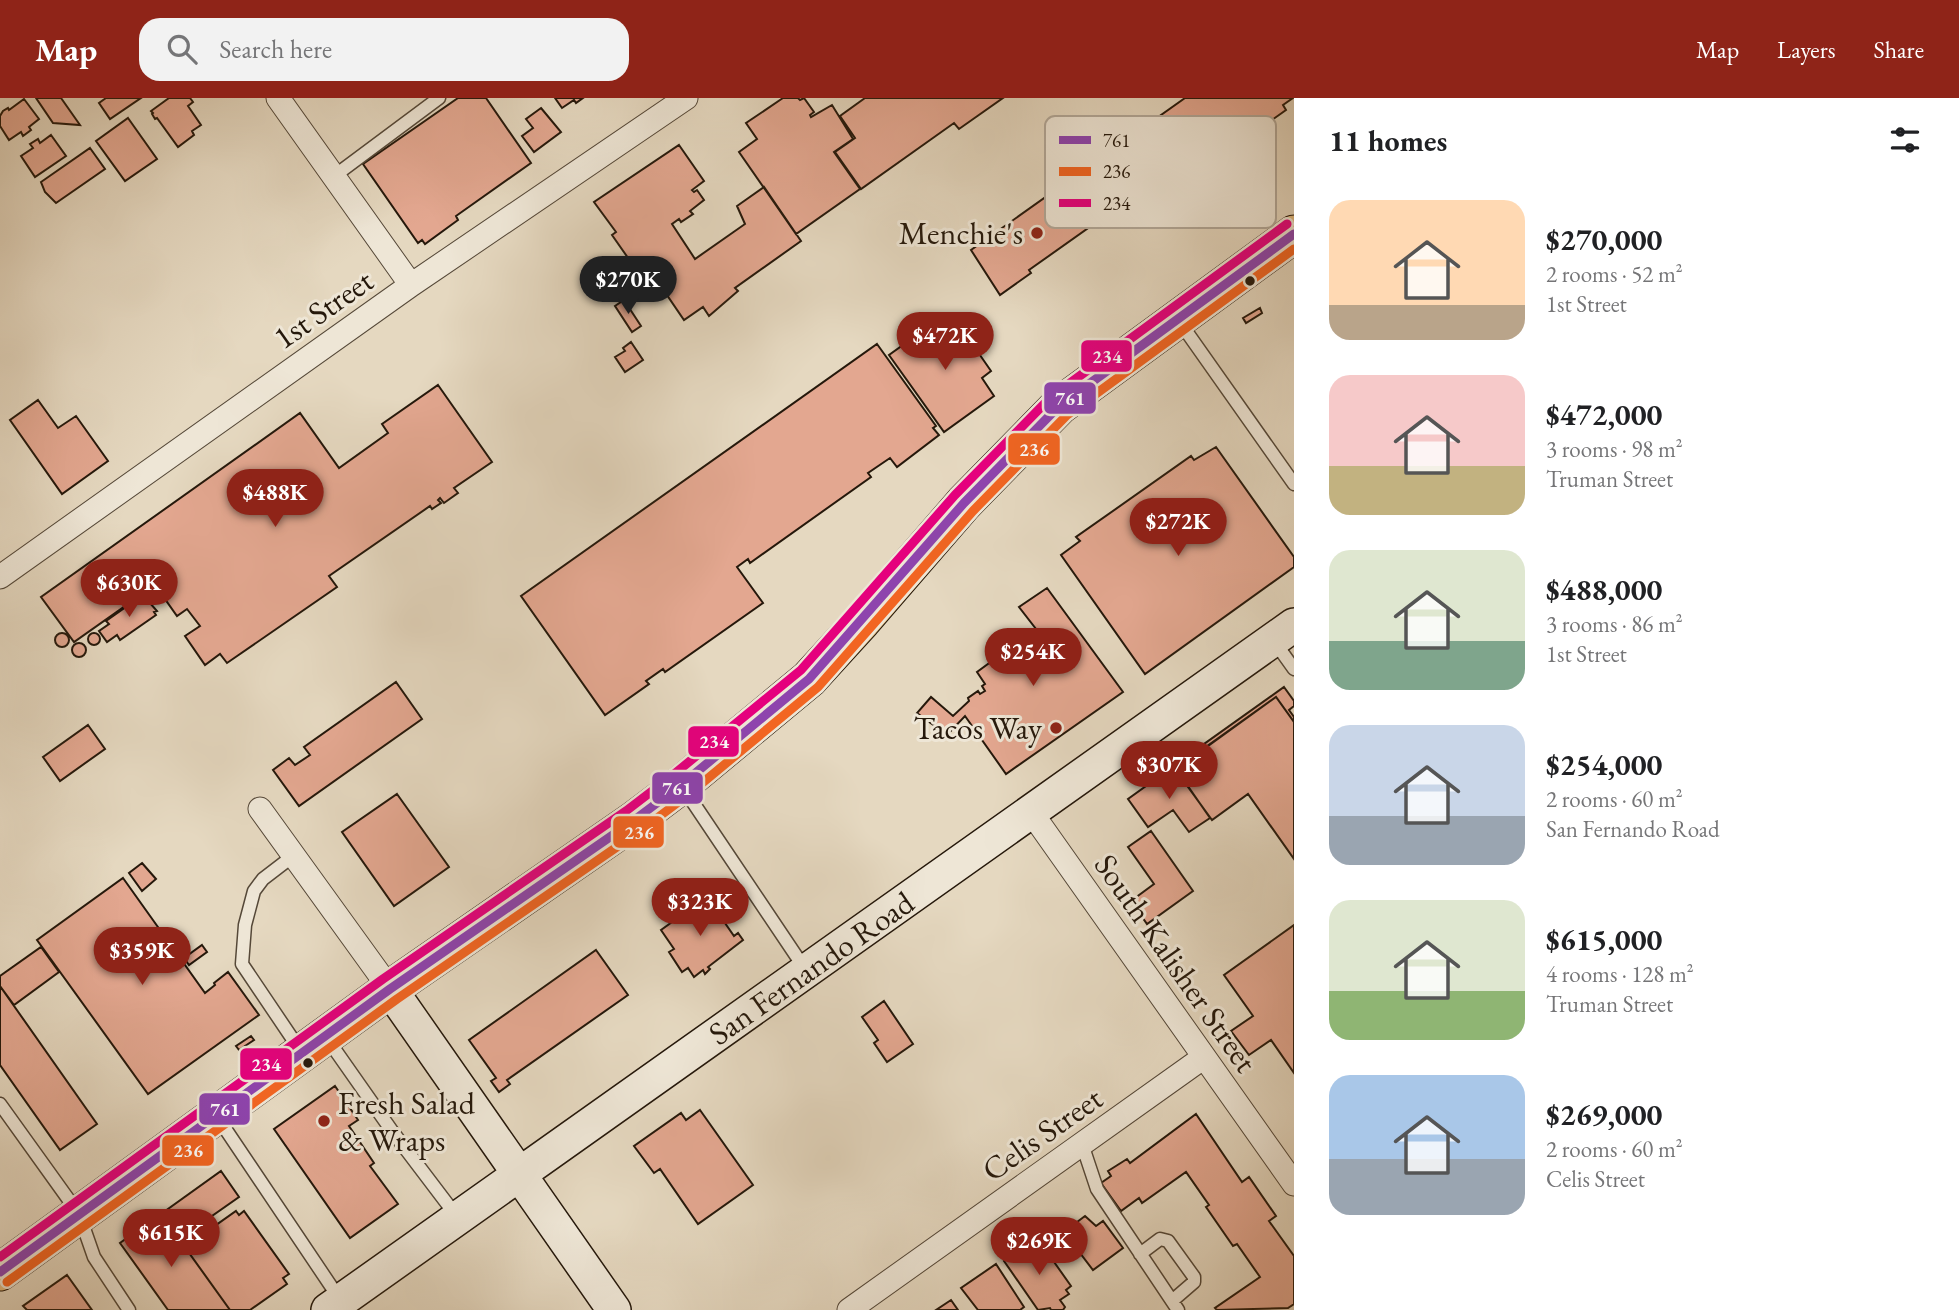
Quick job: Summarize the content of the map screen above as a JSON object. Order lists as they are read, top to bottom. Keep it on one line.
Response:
{"streets":{"main road":["San Fernando Road"],"street":["1st Street","South Kalisher Street","Celis Street"]},"crossings":[["South Kalisher Street","San Fernando Road"],["South Kalisher Street","Celis Street"]],"places":["Menchie's","Tacos Way","Fresh Salad & Wraps"],"lines":["transit line 234","transit line 761","transit line 236"],"legend":["761","236","234"],"page":{"header":"Map","search":"Search here","nav":["Map","Layers","Share"],"heading":"11 homes","list":[{"name":"$270,000","note":"2 rooms · 52 m² · 1st Street"},{"name":"$472,000","note":"3 rooms · 98 m² · Truman Street"},{"name":"$488,000","note":"3 rooms · 86 m² · 1st Street"},{"name":"$254,000","note":"2 rooms · 60 m² · San Fernando Road"},{"name":"$615,000","note":"4 rooms · 128 m² · Truman Street"},{"name":"$269,000","note":"2 rooms · 60 m² · Celis Street"}],"price":["$270K","$472K","$488K","$272K","$630K","$254K","$307K","$323K","$359K","$615K","$269K"]}}
